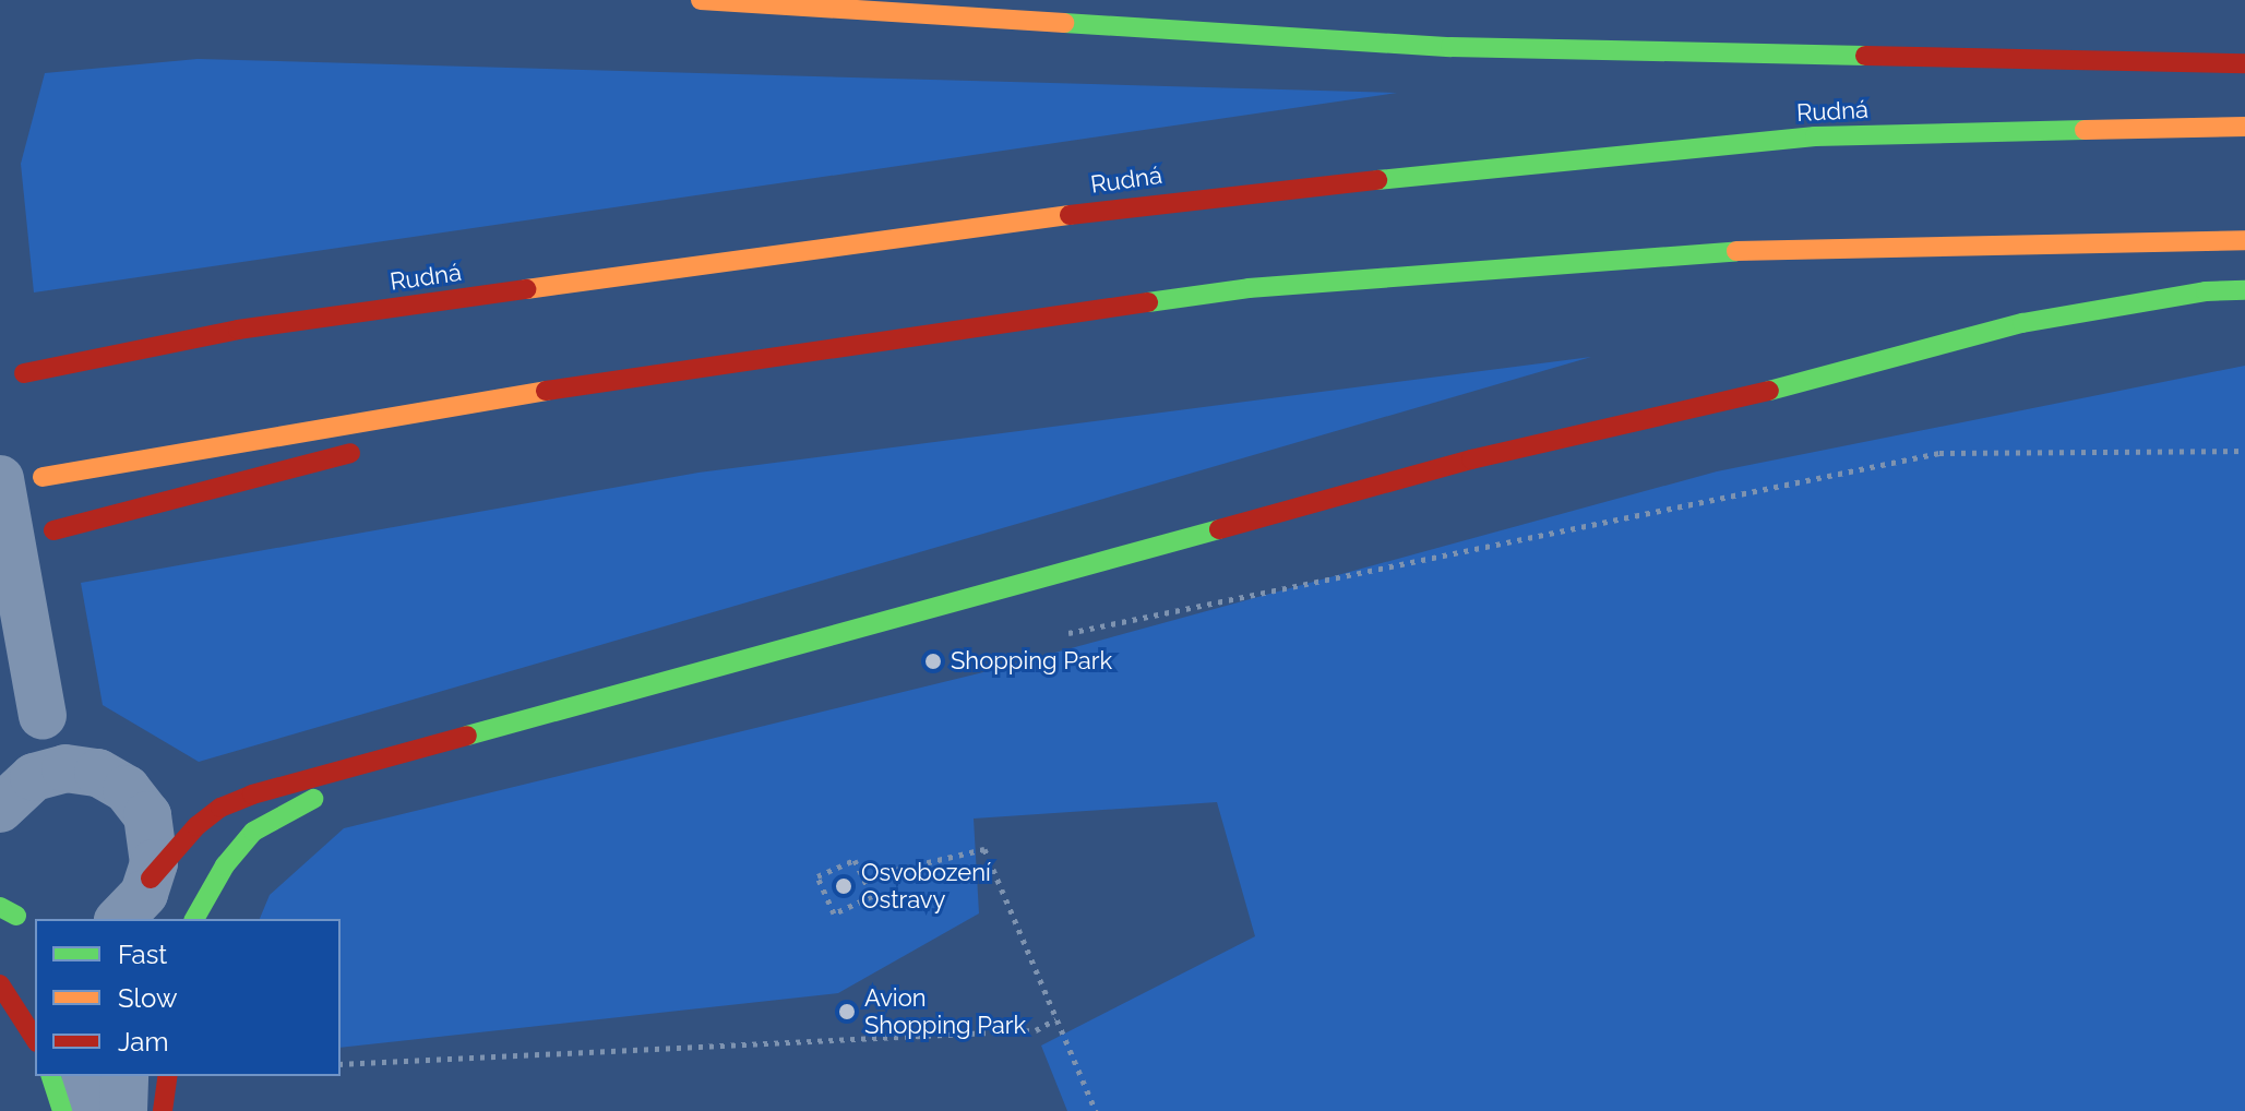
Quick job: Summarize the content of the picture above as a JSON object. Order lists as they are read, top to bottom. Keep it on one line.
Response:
{"streets":{"highway":["Rudná"]},"places":["Shopping Park","Osvobození Ostravy","Avion Shopping Park"],"legend":["Fast","Slow","Jam"]}
